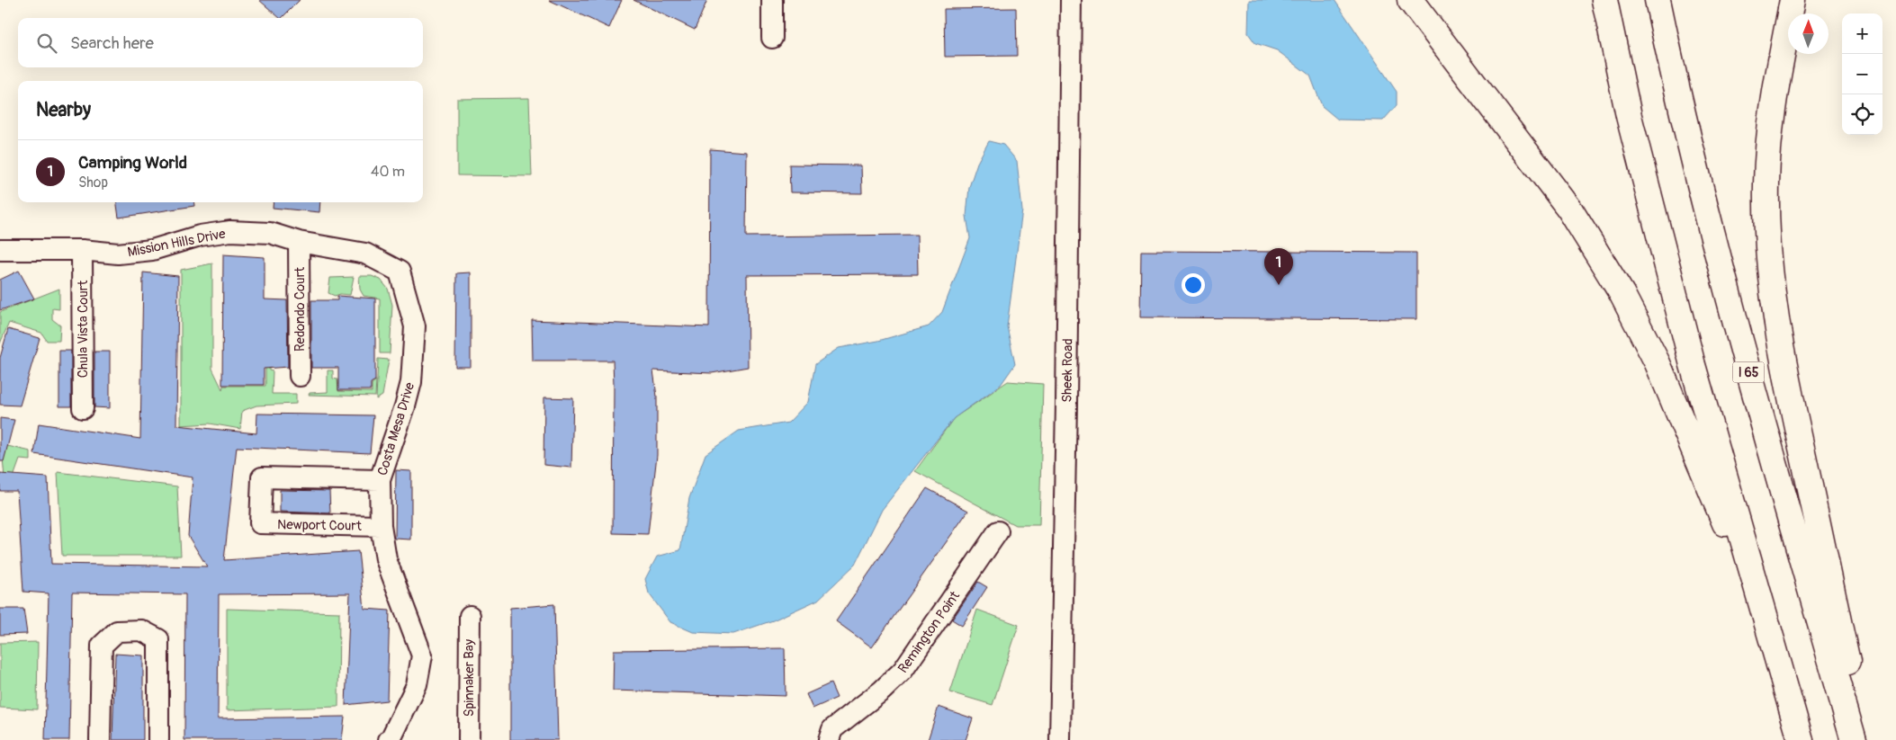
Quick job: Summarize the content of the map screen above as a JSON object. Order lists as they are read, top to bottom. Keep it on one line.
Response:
{"streets":{"highway":["I 65"],"street":["Mission Hills Drive","Redondo Court","Chula Vista Court","Sheek Road","Costa Mesa Drive","Newport Court","Remington Point","Spinnaker Bay"]},"crossings":[["Mission Hills Drive","Redondo Court"],["Mission Hills Drive","Chula Vista Court"],["Mission Hills Drive","Costa Mesa Drive"],["Costa Mesa Drive","Newport Court"]],"north":"top","page":{"map_buttons":["+","−"],"search":"Search here","heading":"Nearby","list":[{"mark":"1","name":"Camping World","note":"Shop","value":"40 m"}],"pins":"1"}}
